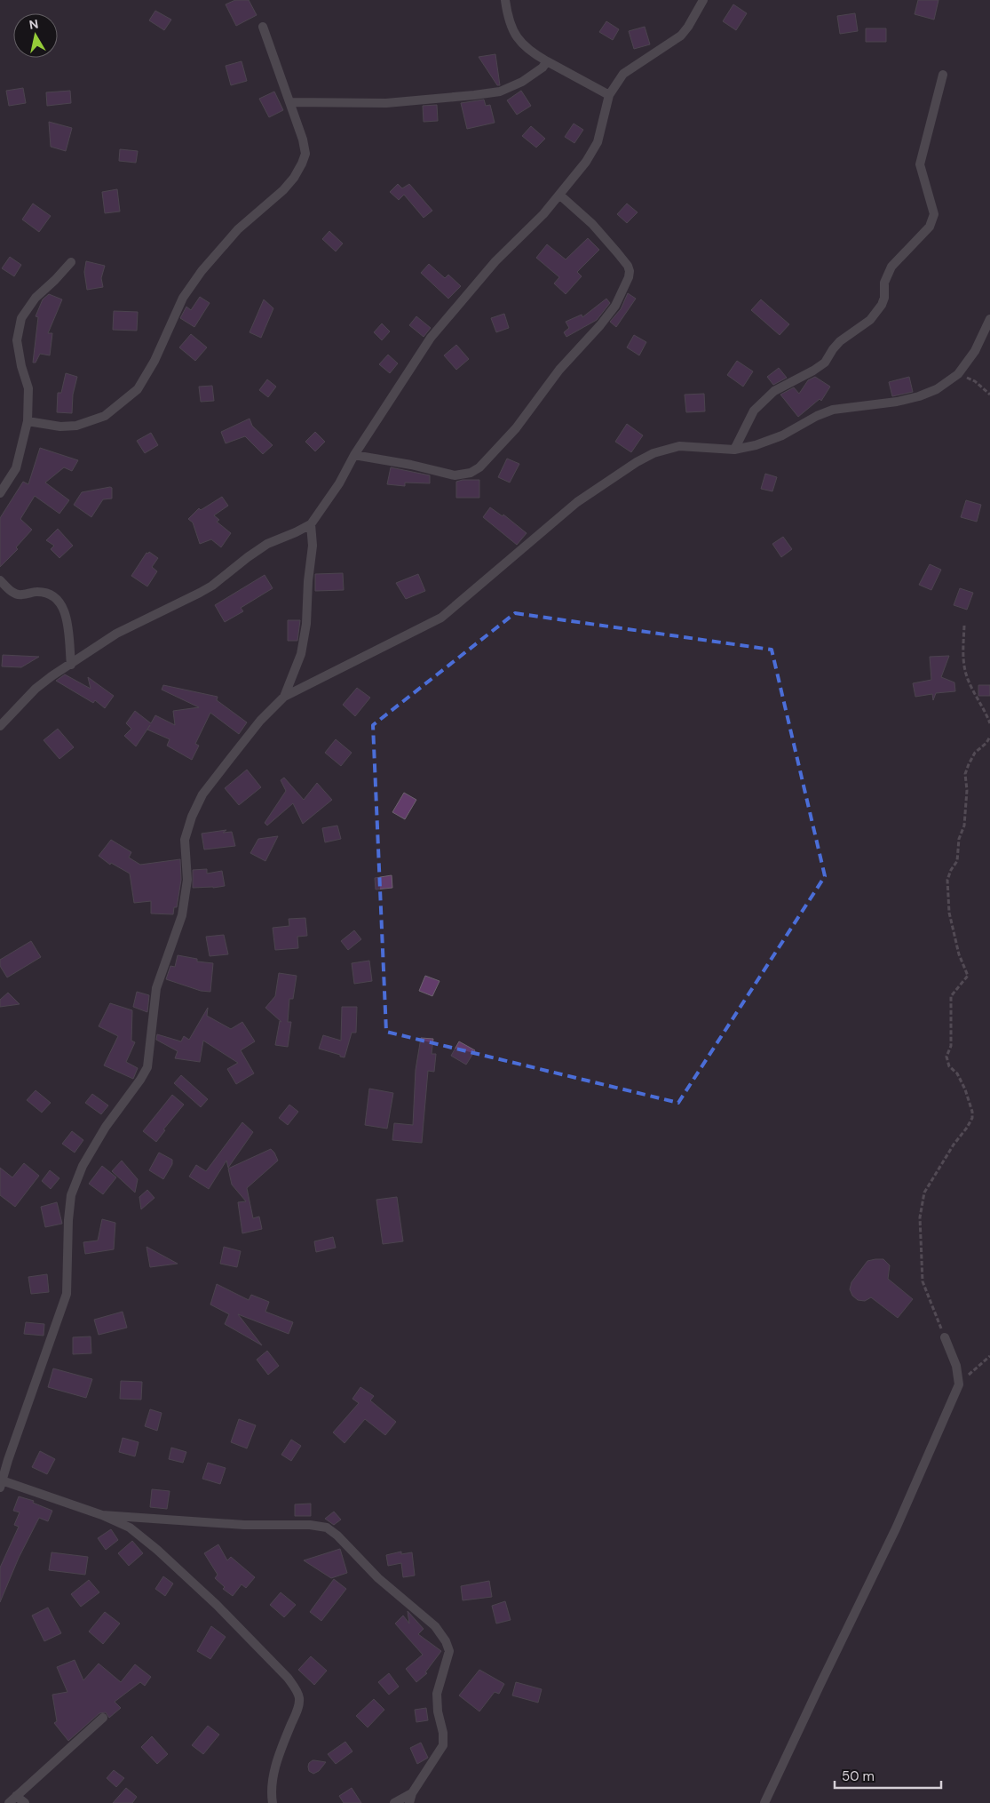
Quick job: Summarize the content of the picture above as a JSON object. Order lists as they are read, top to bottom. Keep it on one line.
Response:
{"scale_bar":"50 m","north":"top"}
